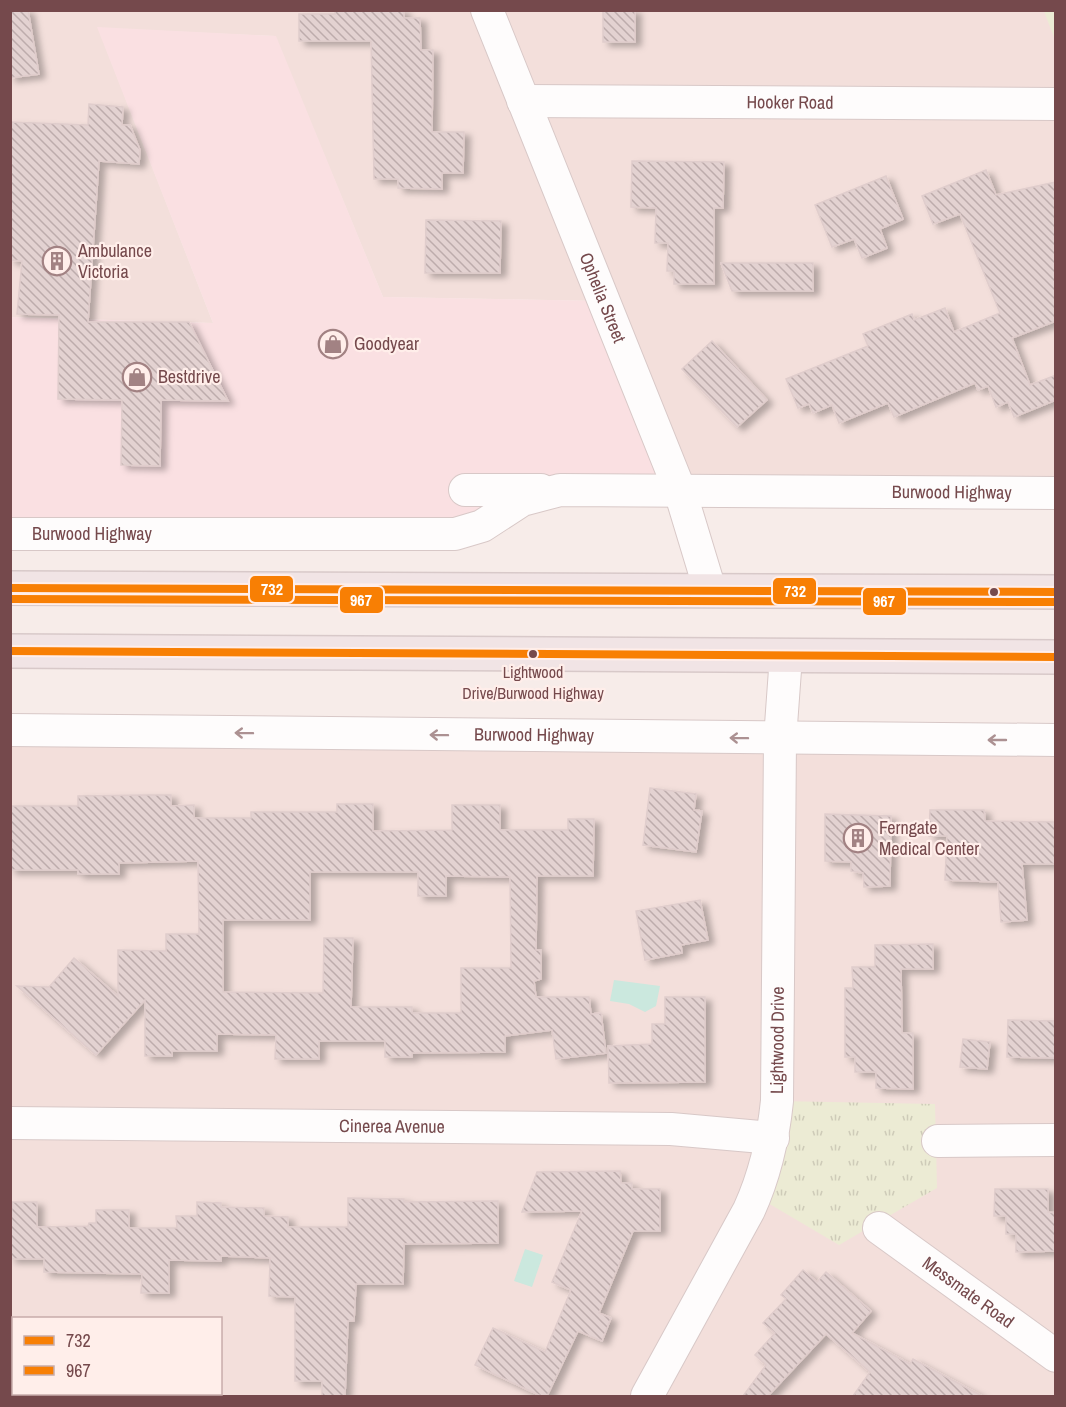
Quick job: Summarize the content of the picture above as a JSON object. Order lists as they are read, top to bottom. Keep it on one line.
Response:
{"streets":{"street":["Hooker Road","Ophelia Street","Burwood Highway","Lightwood Drive","Cinerea Avenue","Messmate Road"]},"crossings":[["Hooker Road","Ophelia Street"],["Ophelia Street","Burwood Highway"],["Burwood Highway","Lightwood Drive"],["Lightwood Drive","Cinerea Avenue"]],"places":{"building":["Ambulance Victoria","Ferngate Medical Center"],"shop":["Goodyear","Bestdrive"],"other":["Lightwood Drive/Burwood Highway"]},"lines":["transit line 732","transit line 967"],"legend":["732","967"]}
